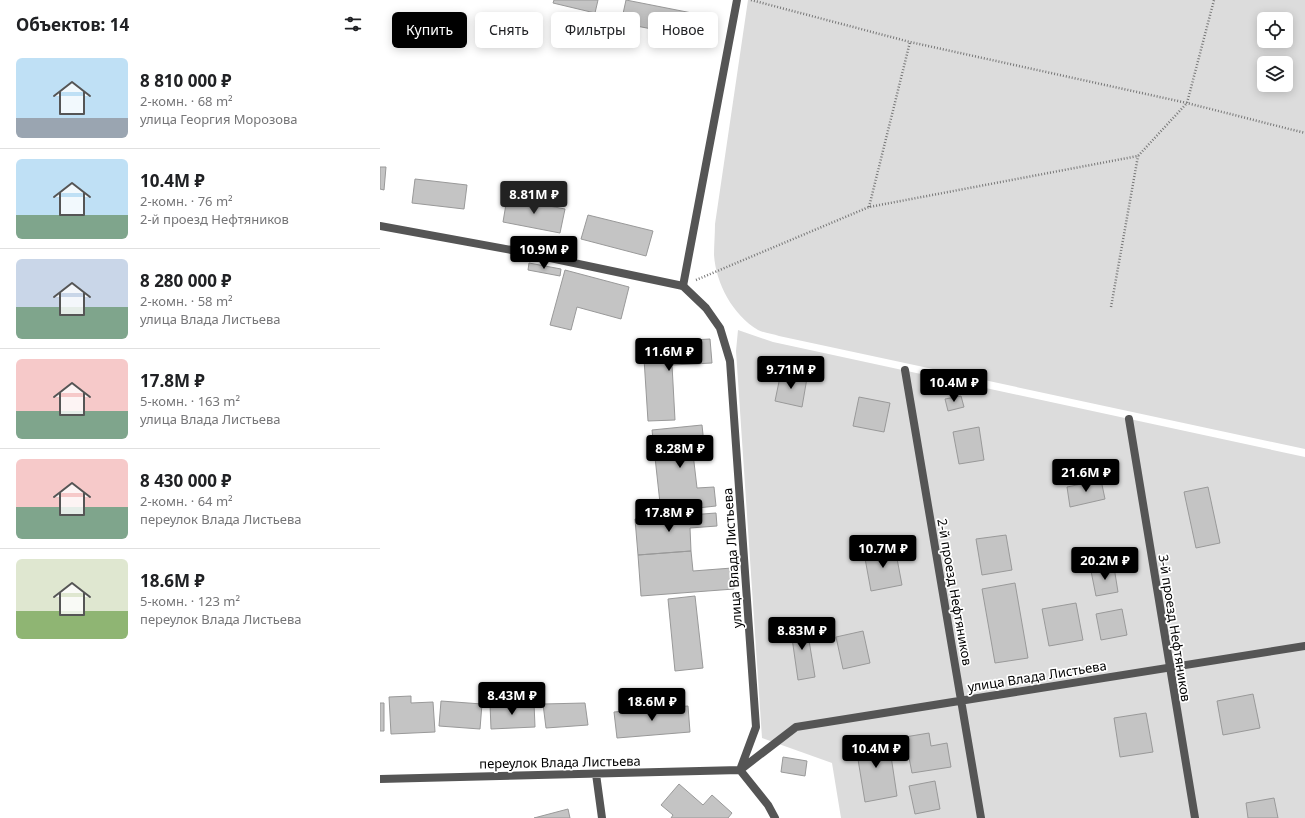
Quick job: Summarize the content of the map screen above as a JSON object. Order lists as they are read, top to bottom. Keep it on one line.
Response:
{"streets":{"street":["улица Влада Листьева","2-й проезд Нефтяников","3-й проезд Нефтяников","переулок Влада Листьева"]},"crossings":[["улица Влада Листьева","2-й проезд Нефтяников"],["улица Влада Листьева","3-й проезд Нефтяников"],["улица Влада Листьева","переулок Влада Листьева"]],"page":{"heading":"Объектов: 14","chip":["Купить","Снять","Фильтры","Новое"],"list":[{"name":"8 810 000 ₽","note":"2-комн. · 68 m² · улица Георгия Морозова"},{"name":"10.4M ₽","note":"2-комн. · 76 m² · 2-й проезд Нефтяников"},{"name":"8 280 000 ₽","note":"2-комн. · 58 m² · улица Влада Листьева"},{"name":"17.8M ₽","note":"5-комн. · 163 m² · улица Влада Листьева"},{"name":"8 430 000 ₽","note":"2-комн. · 64 m² · переулок Влада Листьева"},{"name":"18.6M ₽","note":"5-комн. · 123 m² · переулок Влада Листьева"}],"price":["8.81M ₽","10.9M ₽","11.6M ₽","9.71M ₽","10.4M ₽","8.28M ₽","21.6M ₽","17.8M ₽","10.7M ₽","20.2M ₽","8.83M ₽","8.43M ₽","18.6M ₽","10.4M ₽"]}}
